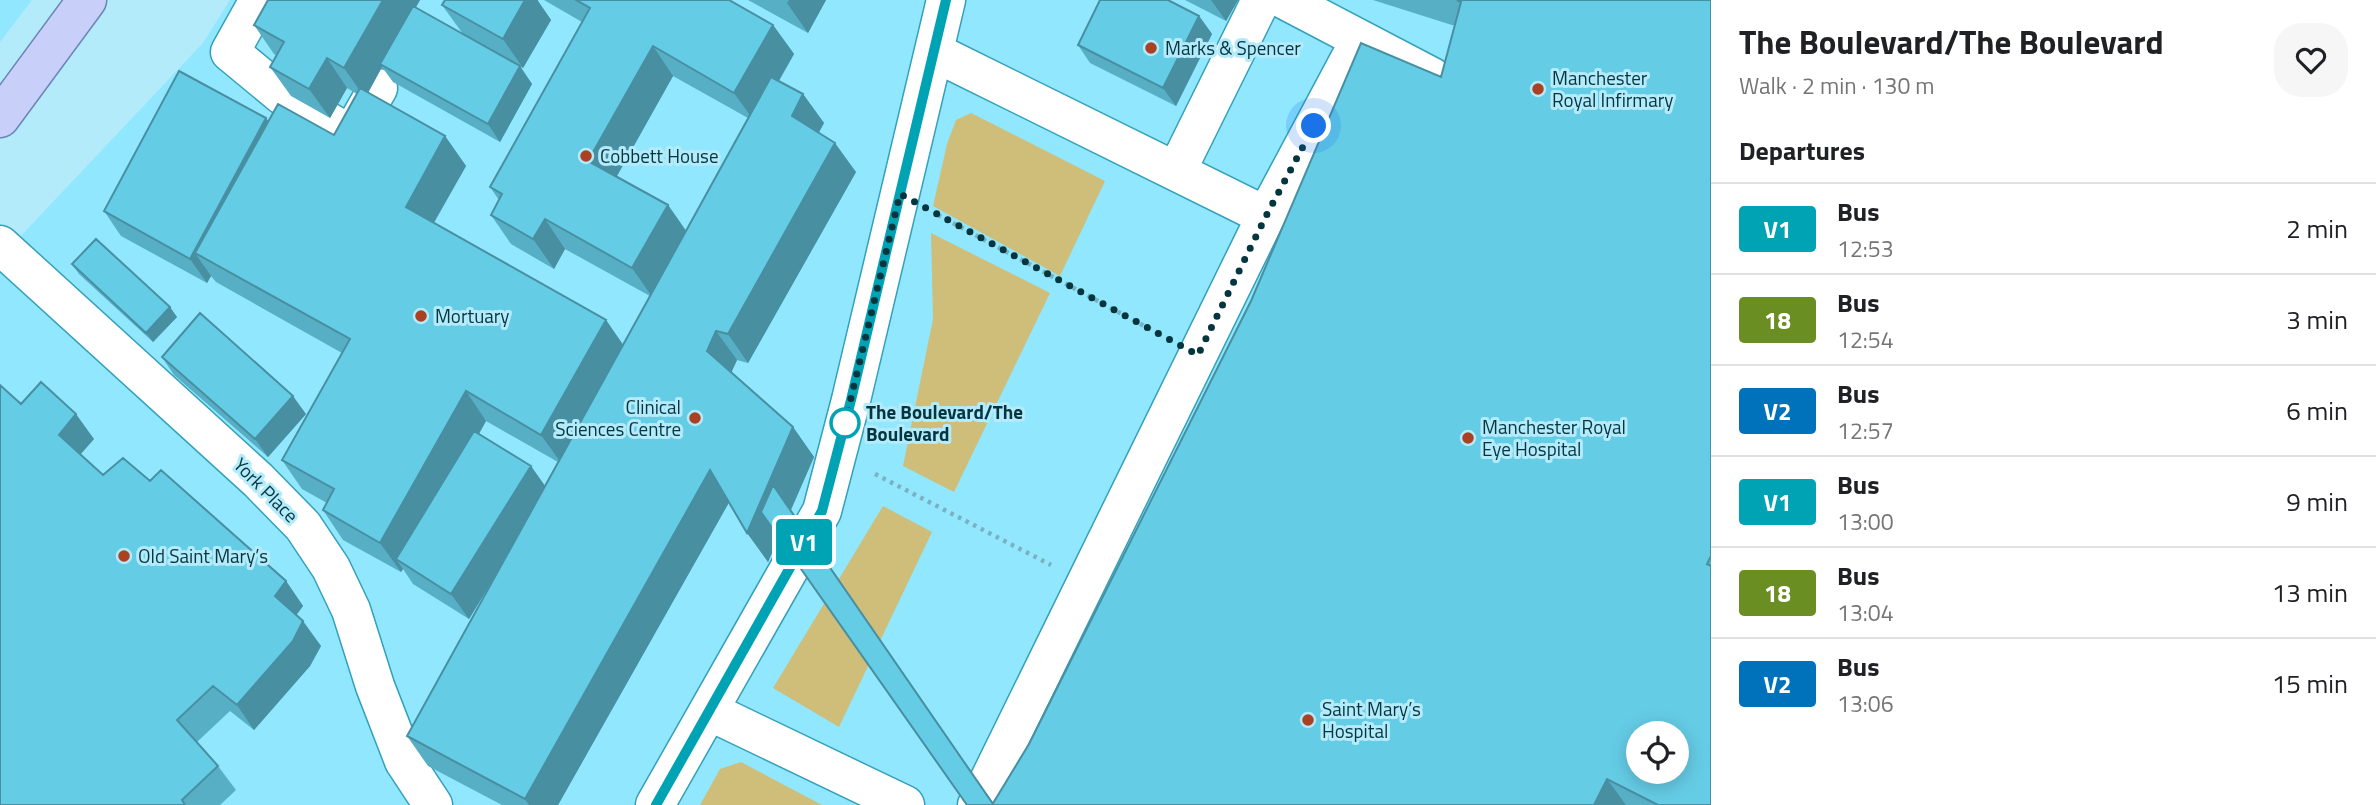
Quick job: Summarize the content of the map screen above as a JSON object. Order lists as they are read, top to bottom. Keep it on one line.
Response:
{"streets":{"lane":["York Place"]},"places":["Marks & Spencer","Manchester Royal Infirmary","Cobbett House","Mortuary","Clinical Sciences Centre","The Boulevard/The Boulevard","Manchester Royal Eye Hospital","Old Saint Mary’s","Saint Mary’s Hospital"],"lines":["bus line V1"],"page":{"on_map":"V1","heading":[["The Boulevard/The Boulevard","Walk · 2 min · 130 m"],"Departures"],"list":[{"mark":"V1","name":"Bus","note":"12:53","value":"2 min"},{"mark":"18","name":"Bus","note":"12:54","value":"3 min"},{"mark":"V2","name":"Bus","note":"12:57","value":"6 min"},{"mark":"V1","name":"Bus","note":"13:00","value":"9 min"},{"mark":"18","name":"Bus","note":"13:04","value":"13 min"},{"mark":"V2","name":"Bus","note":"13:06","value":"15 min"}]}}
